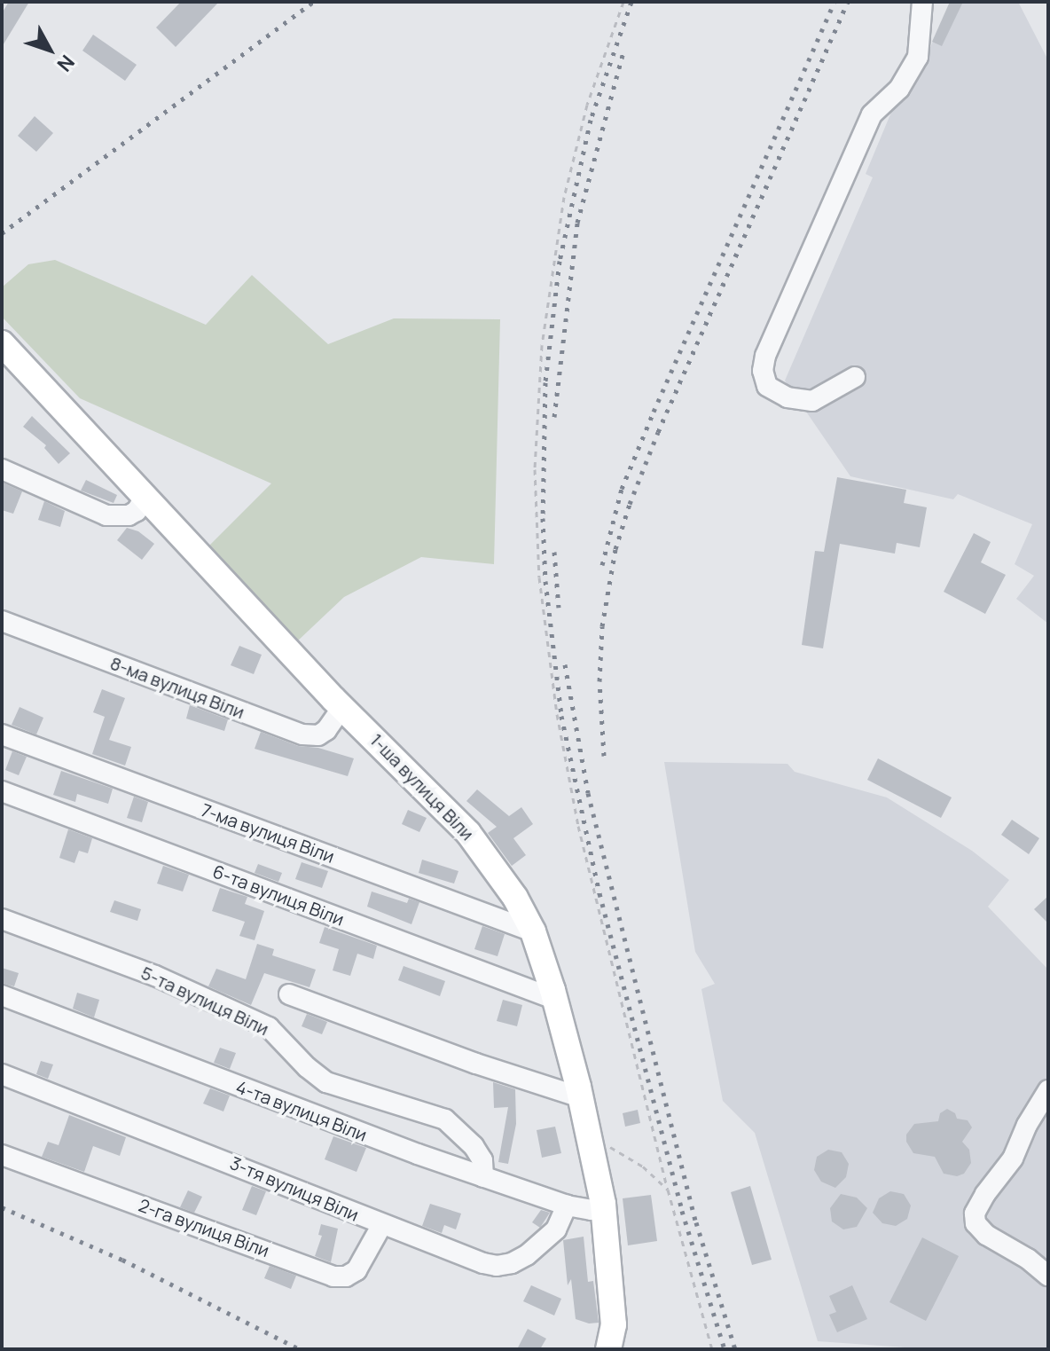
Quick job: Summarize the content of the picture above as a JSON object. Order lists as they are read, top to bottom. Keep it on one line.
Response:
{"streets":{"main road":["1-ша вулиця Віли"],"street":["8-ма вулиця Віли","7-ма вулиця Віли","6-та вулиця Віли","5-та вулиця Віли","4-та вулиця Віли","3-тя вулиця Віли","2-га вулиця Віли"]},"crossings":[["8-ма вулиця Віли","1-ша вулиця Віли"],["1-ша вулиця Віли","7-ма вулиця Віли"],["1-ша вулиця Віли","6-та вулиця Віли"],["1-ша вулиця Віли","4-та вулиця Віли"],["5-та вулиця Віли","4-та вулиця Віли"],["4-та вулиця Віли","3-тя вулиця Віли"],["3-тя вулиця Віли","2-га вулиця Віли"]],"north":"bottom right"}
